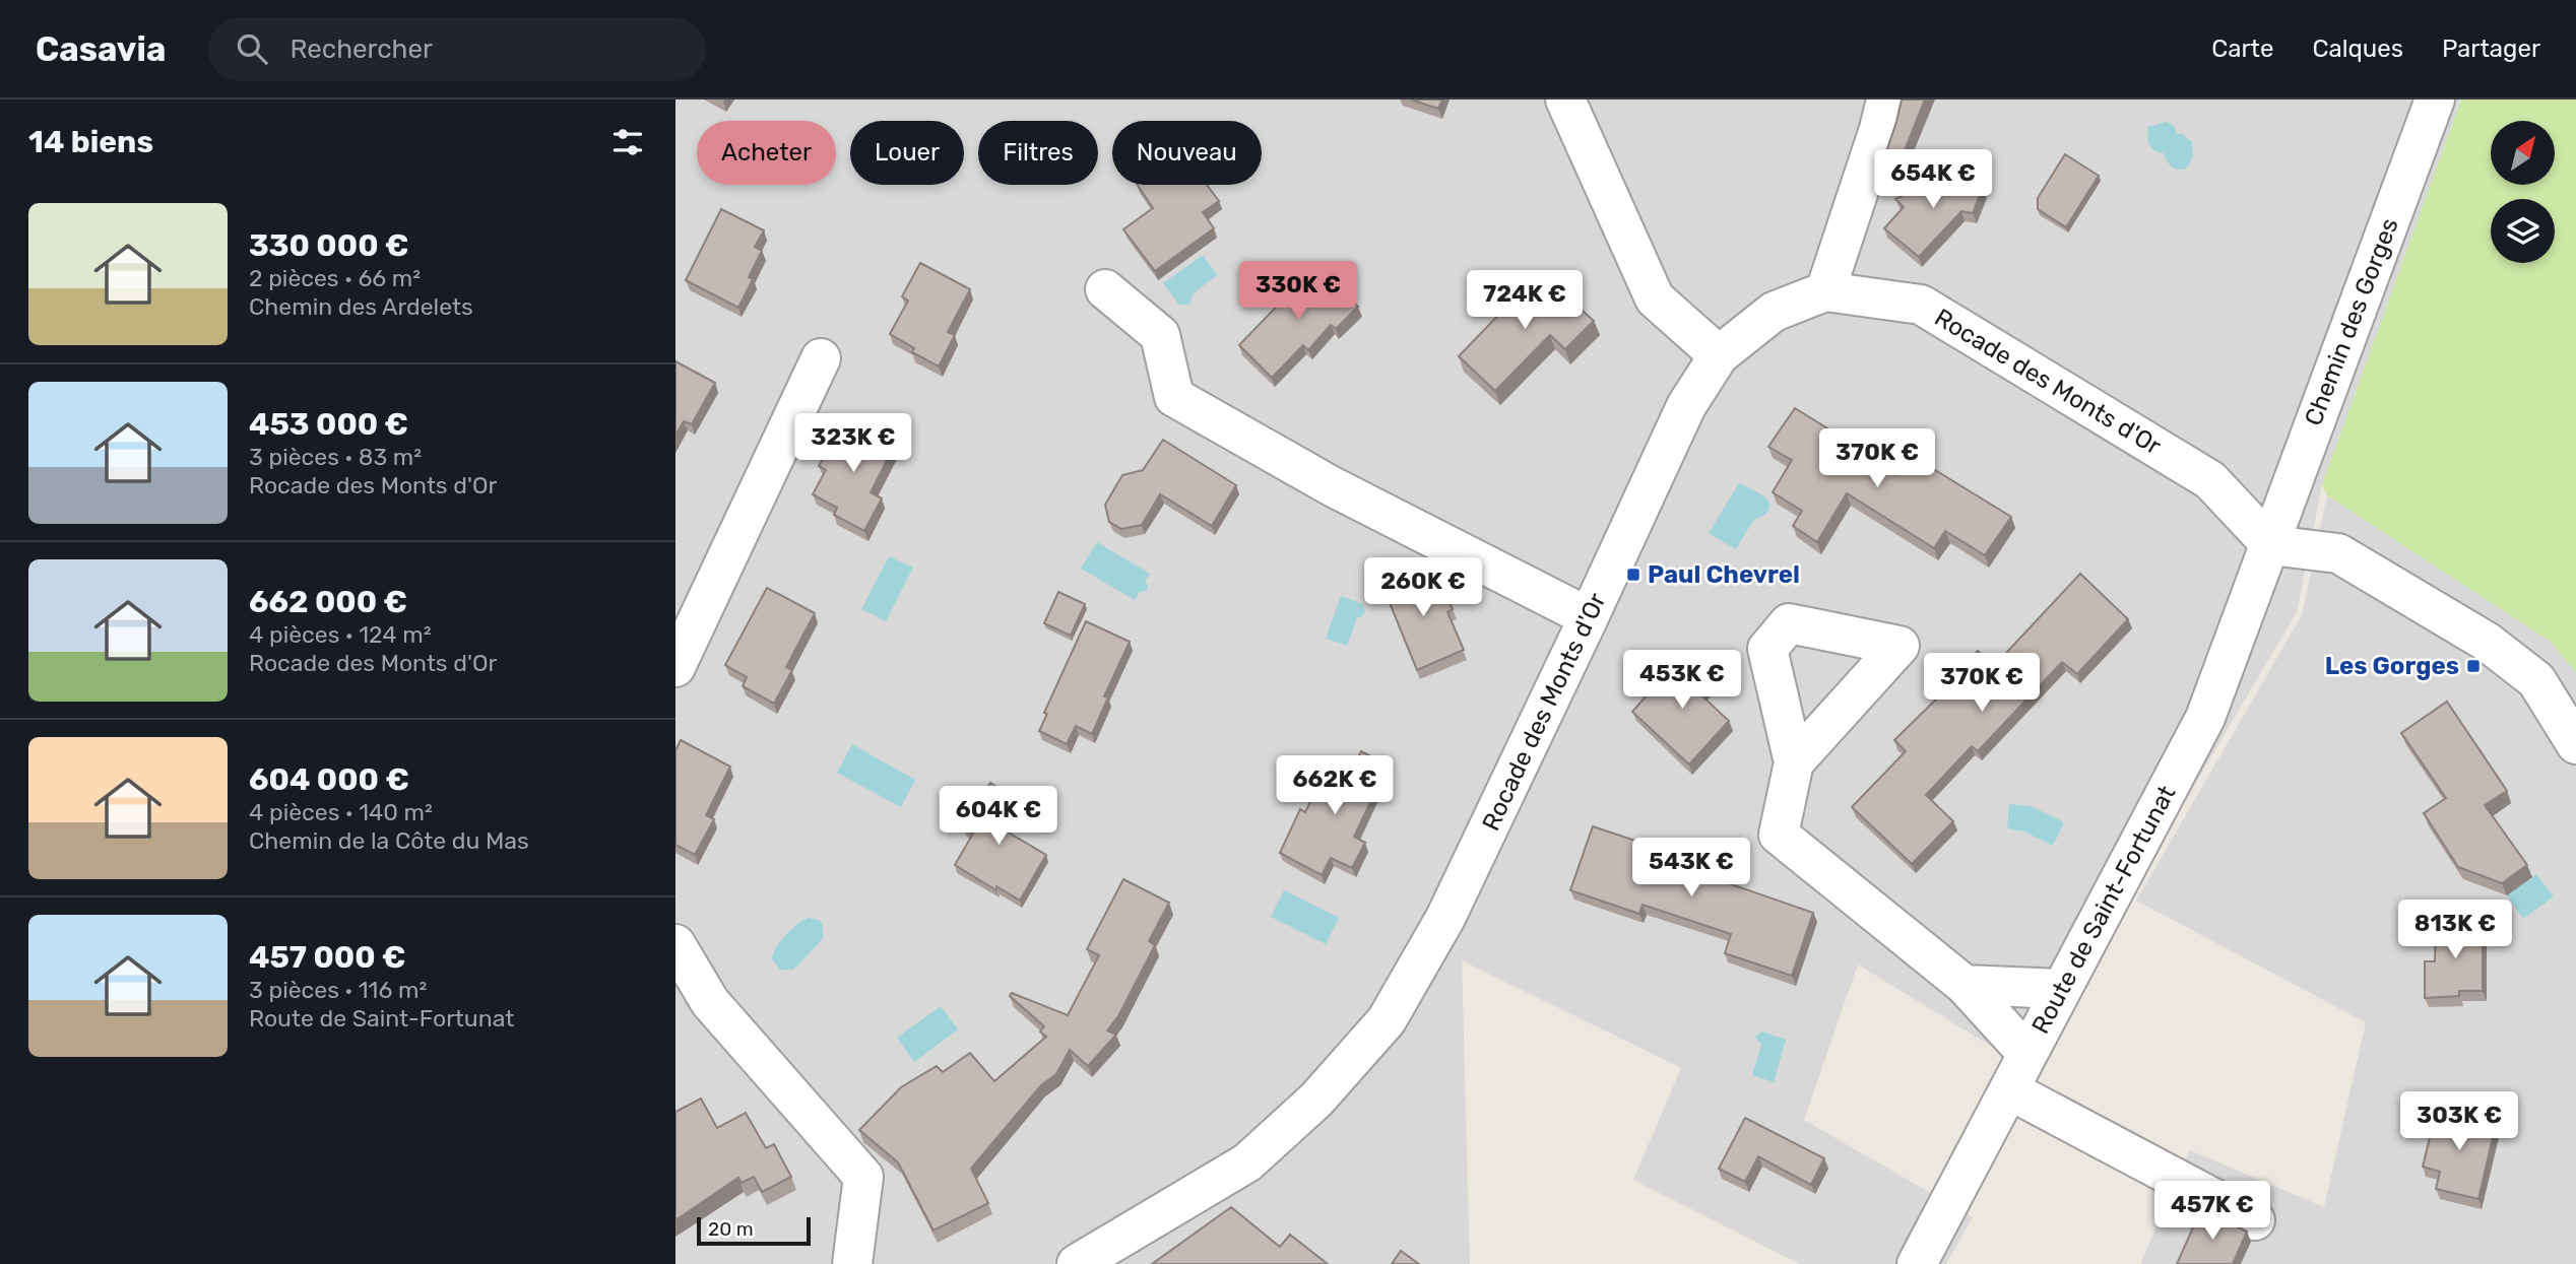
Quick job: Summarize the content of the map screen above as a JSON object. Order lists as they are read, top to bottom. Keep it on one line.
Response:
{"streets":{"street":["Chemin des Gorges","Rocade des Monts d'Or","Route de Saint-Fortunat"]},"crossings":[["Chemin des Gorges","Rocade des Monts d'Or"],["Chemin des Gorges","Route de Saint-Fortunat"],["Rocade des Monts d'Or","Route de Saint-Fortunat"]],"places":{"transit":["Paul Chevrel","Les Gorges"]},"scale_bar":"20 m","north":"top right","page":{"header":"Casavia","search":"Rechercher","nav":["Carte","Calques","Partager"],"heading":"14 biens","chip":["Acheter","Louer","Filtres","Nouveau"],"price":["654K €","330K €","724K €","323K €","370K €","260K €","453K €","370K €","662K €","604K €","543K €","813K €","303K €","457K €"],"list":[{"name":"330 000 €","note":"2 pièces · 66 m² · Chemin des Ardelets"},{"name":"453 000 €","note":"3 pièces · 83 m² · Rocade des Monts d'Or"},{"name":"662 000 €","note":"4 pièces · 124 m² · Rocade des Monts d'Or"},{"name":"604 000 €","note":"4 pièces · 140 m² · Chemin de la Côte du Mas"},{"name":"457 000 €","note":"3 pièces · 116 m² · Route de Saint-Fortunat"}],"scale":"20 m"}}
